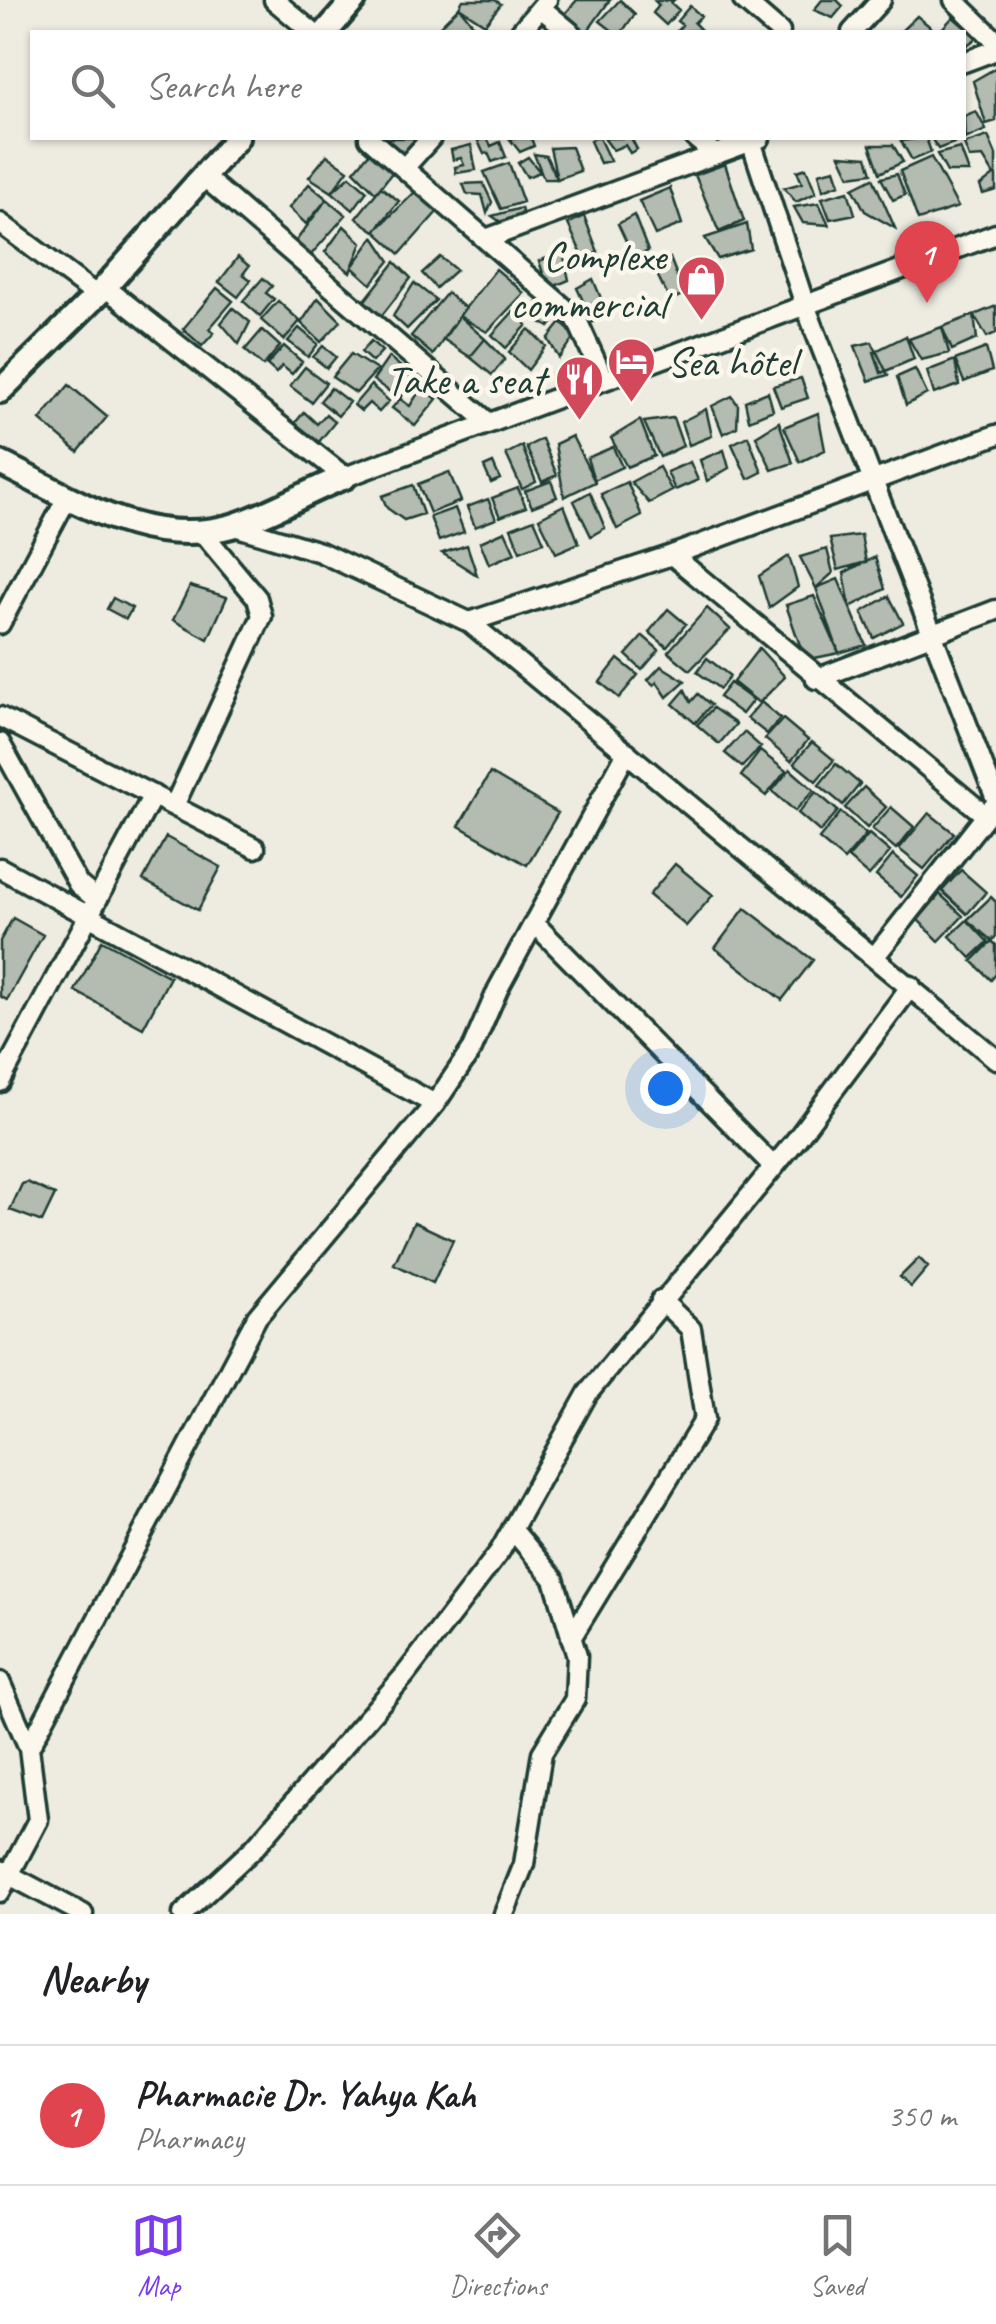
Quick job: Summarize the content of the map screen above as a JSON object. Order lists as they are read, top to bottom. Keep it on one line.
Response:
{"places":{"shop":["Complexe commercial"],"hotel":["Sea hôtel"],"restaurant":["Take a seat"]},"page":{"search":"Search here","pins":"1","heading":"Nearby","list":[{"mark":"1","name":"Pharmacie Dr. Yahya Kah","note":"Pharmacy","value":"350 m"}],"nav":["Map","Directions","Saved"]}}
